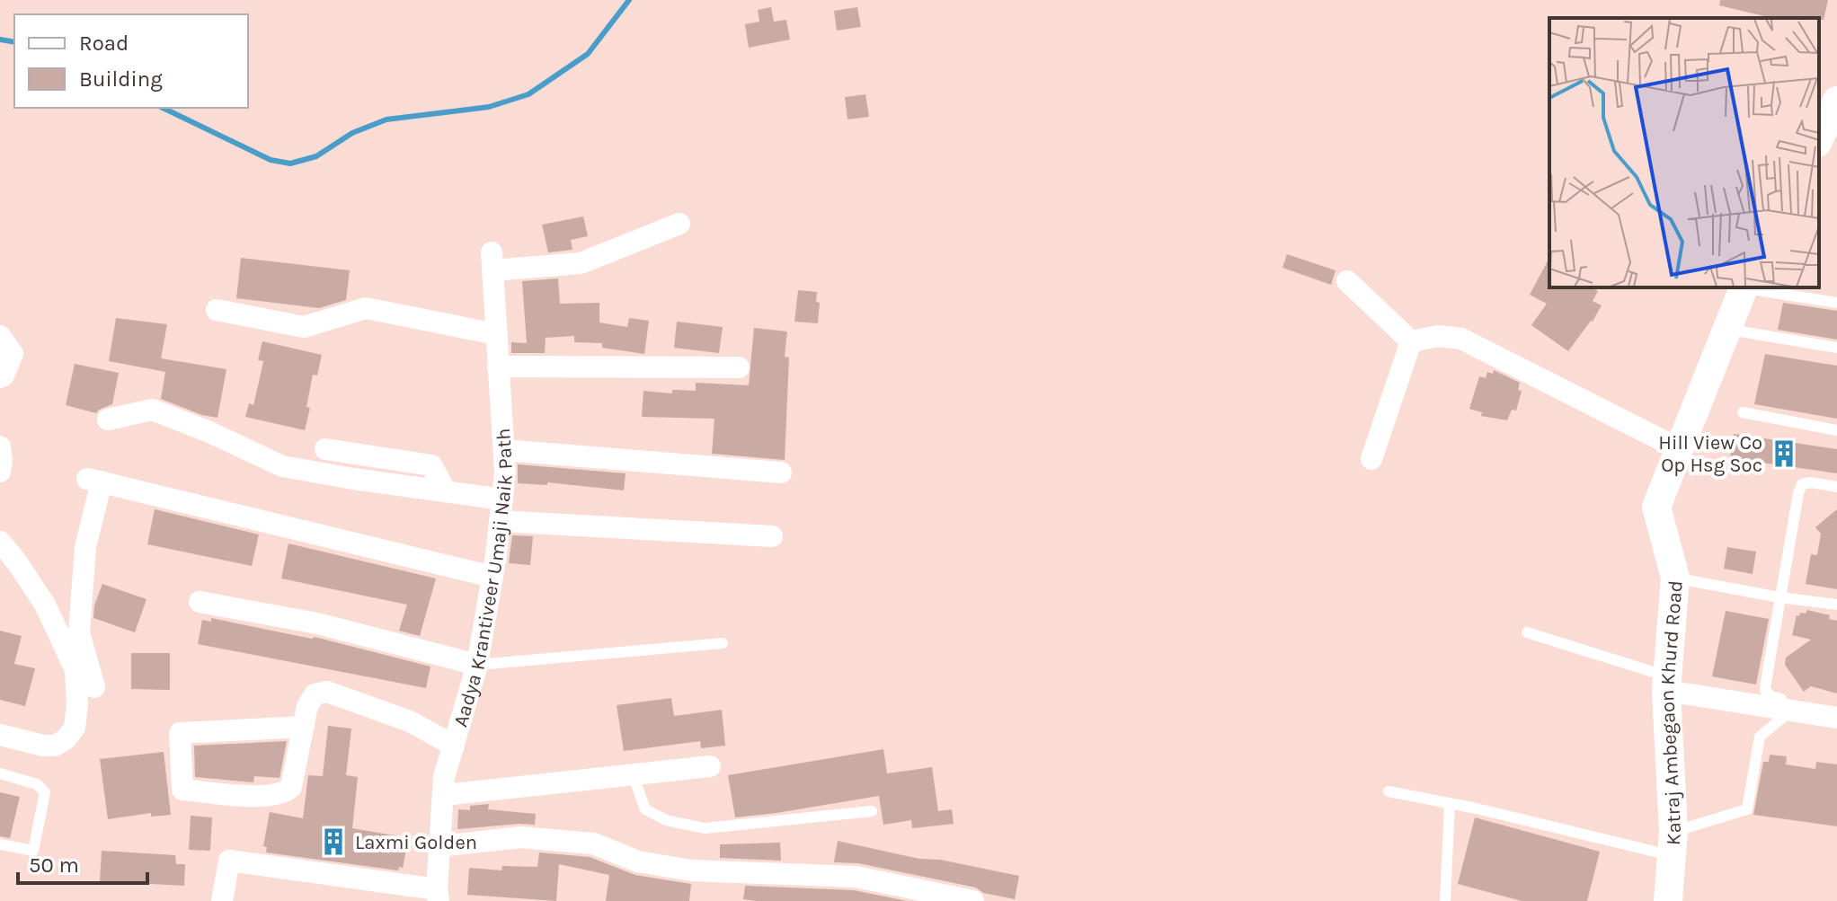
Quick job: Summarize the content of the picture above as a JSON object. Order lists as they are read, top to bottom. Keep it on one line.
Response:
{"streets":{"street":["Aadya Krantiveer Umaji Naik Path","Katraj Ambegaon Khurd Road"]},"places":{"building":["Hill View Co Op Hsg Soc","Laxmi Golden"]},"legend":["Road","Building"],"scale_bar":"50 m"}
